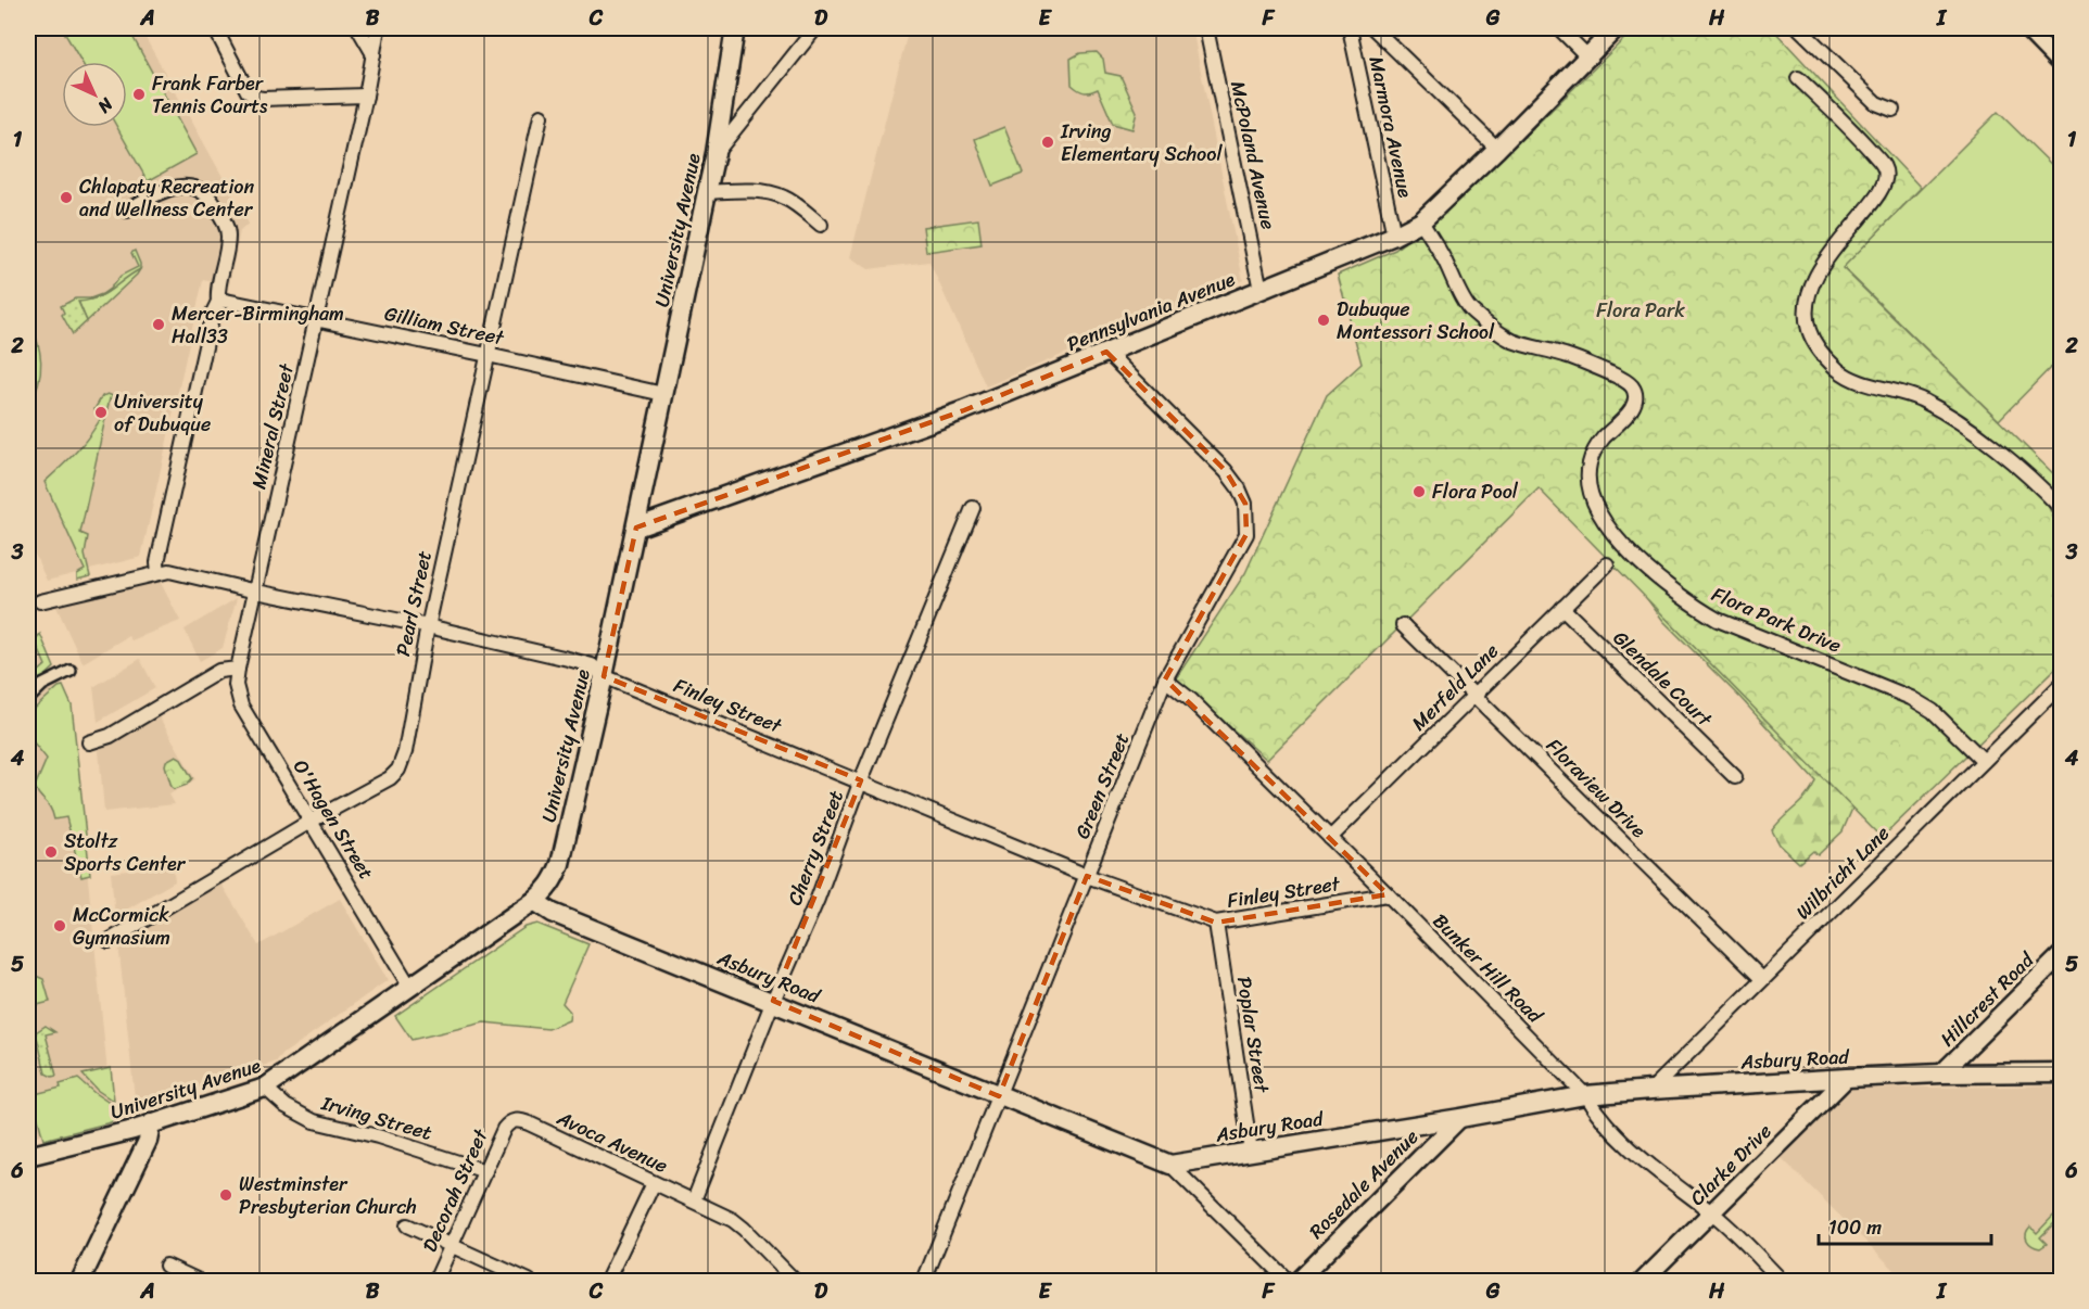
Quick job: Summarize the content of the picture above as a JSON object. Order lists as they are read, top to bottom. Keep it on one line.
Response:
{"streets":{"main road":["University Avenue","Pennsylvania Avenue","Asbury Road"],"street":["Marmora Avenue","McPoland Avenue","Gilliam Street","Mineral Street","Pearl Street","Flora Park Drive","Glendale Court","Merfeld Lane","Finley Street","Green Street","Floraview Drive","O'Hagen Street","Cherry Street","Wilbricht Lane","Bunker Hill Road","Hillcrest Road","Poplar Street","Irving Street","Avoca Avenue","Clarke Drive","Rosedale Avenue","Decorah Street"]},"crossings":[["Marmora Avenue","Pennsylvania Avenue"],["McPoland Avenue","Pennsylvania Avenue"],["University Avenue","Pennsylvania Avenue"],["University Avenue","Gilliam Street"],["University Avenue","Finley Street"],["University Avenue","O'Hagen Street"],["University Avenue","Asbury Road"],["University Avenue","Irving Street"],["Pennsylvania Avenue","Flora Park Drive"],["Pennsylvania Avenue","Green Street"],["Gilliam Street","Mineral Street"],["Gilliam Street","Pearl Street"],["Mineral Street","Finley Street"],["Mineral Street","O'Hagen Street"],["Pearl Street","Finley Street"],["Pearl Street","O'Hagen Street"],["Flora Park Drive","Wilbricht Lane"],["Glendale Court","Merfeld Lane"],["Merfeld Lane","Floraview Drive"],["Merfeld Lane","Bunker Hill Road"],["Finley Street","Green Street"],["Finley Street","Cherry Street"],["Finley Street","Bunker Hill Road"],["Finley Street","Poplar Street"],["Green Street","Bunker Hill Road"],["Green Street","Asbury Road"],["Floraview Drive","Wilbricht Lane"],["Cherry Street","Asbury Road"],["Cherry Street","Avoca Avenue"],["Wilbricht Lane","Asbury Road"],["Bunker Hill Road","Asbury Road"],["Bunker Hill Road","Clarke Drive"],["Asbury Road","Hillcrest Road"],["Asbury Road","Poplar Street"],["Asbury Road","Clarke Drive"],["Asbury Road","Rosedale Avenue"],["Irving Street","Decorah Street"],["Avoca Avenue","Decorah Street"]],"parks":["Flora Park"],"places":["Frank Farber Tennis Courts","Irving Elementary School","Chlapaty Recreation and Wellness Center","Dubuque Montessori School","Mercer-Birmingham Hall33","University of Dubuque","Flora Pool","Stoltz Sports Center","McCormick Gymnasium","Westminster Presbyterian Church"],"scale_bar":"100 m","north":"bottom right","grid":{"columns":["A","B","C","D","E","F","G","H","I"],"rows":["1","2","3","4","5","6"]}}
